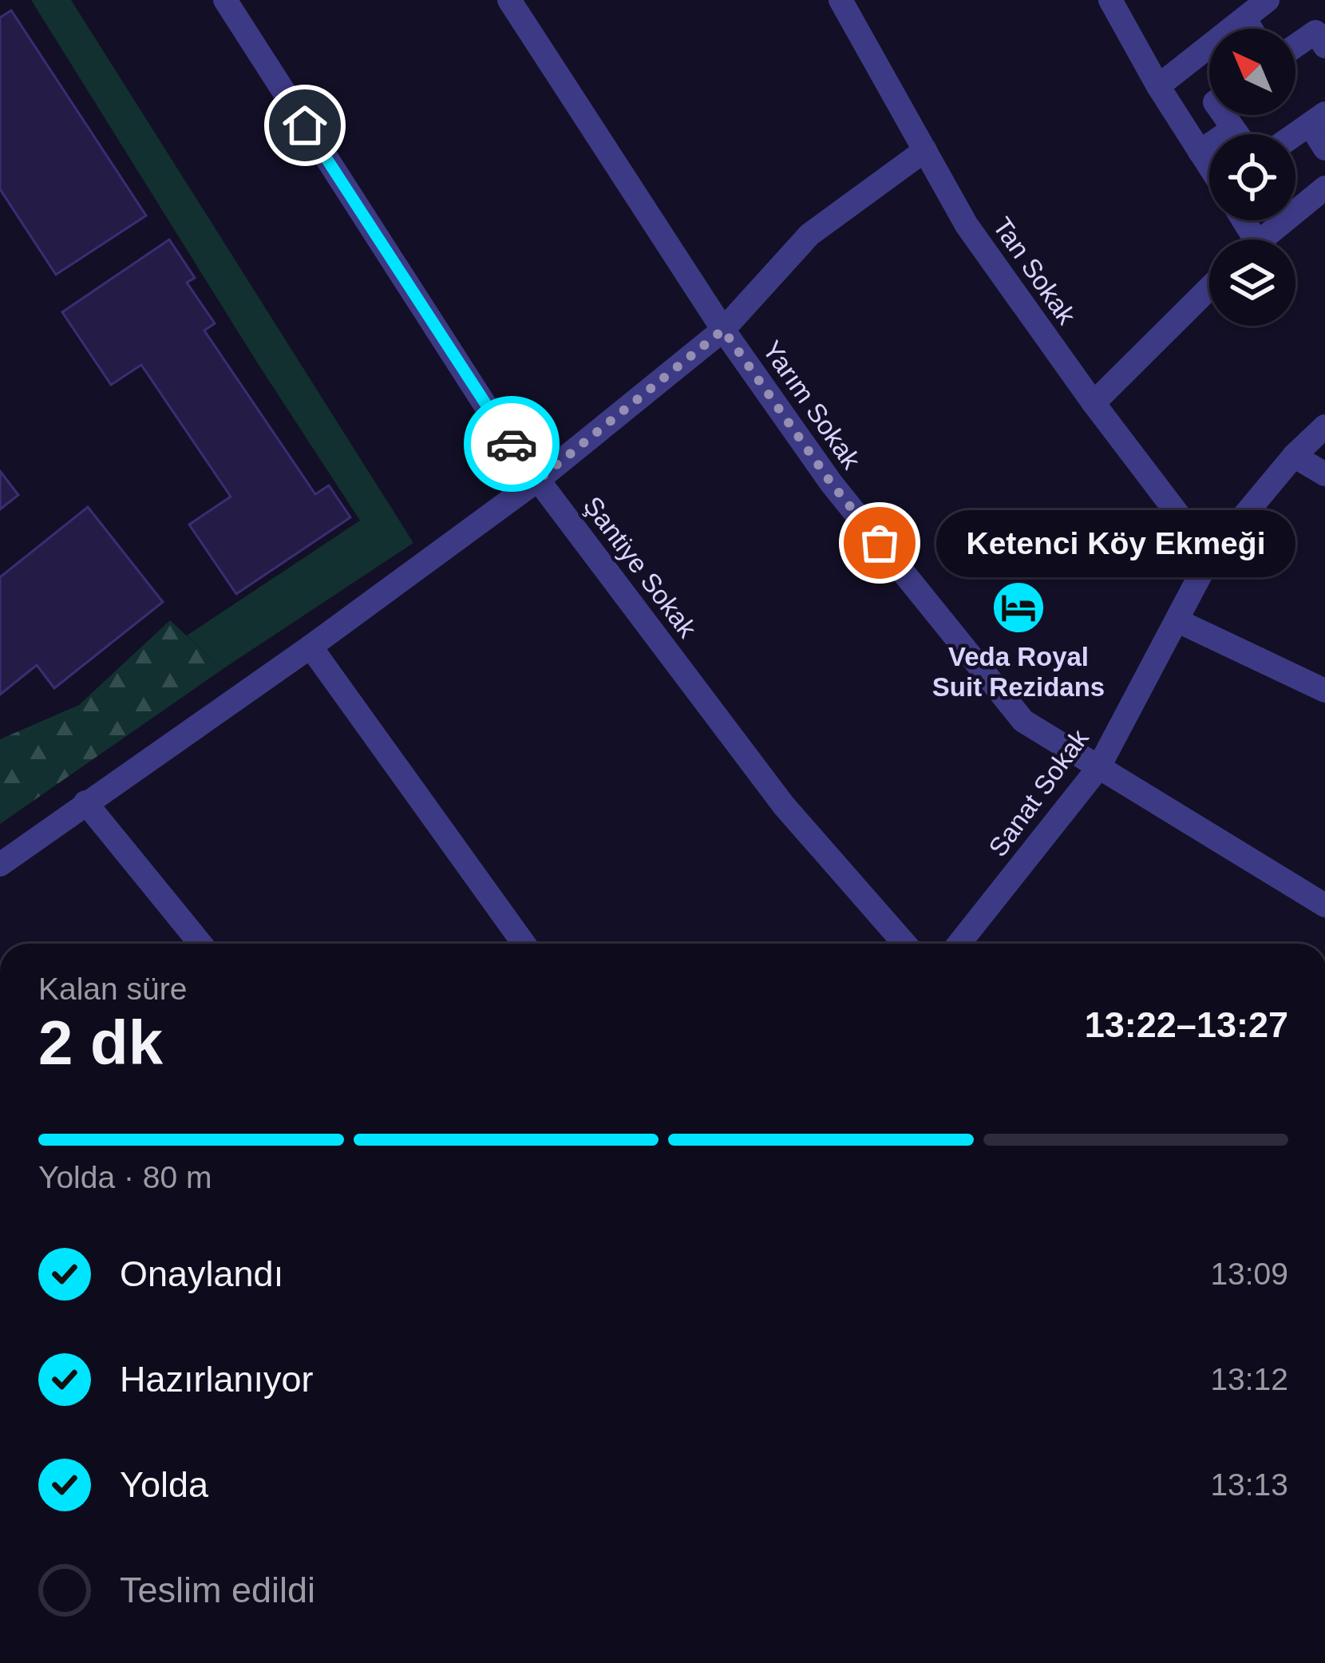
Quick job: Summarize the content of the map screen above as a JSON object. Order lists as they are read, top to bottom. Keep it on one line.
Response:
{"streets":{"street":["Tan Sokak","Yarım Sokak","Şantiye Sokak","Sanat Sokak"]},"crossings":[["Tan Sokak","Sanat Sokak"],["Yarım Sokak","Sanat Sokak"]],"places":{"other":["Ketenci Köy Ekmeği"],"hotel":["Veda Royal Suit Rezidans"]},"north":"top left","page":{"bubble":"Ketenci Köy Ekmeği","heading":["2 dk","Kalan süre","13:22–13:27"],"bar":"Yolda · 80 m","list":[["Onaylandı","13:09"],["Hazırlanıyor","13:12"],["Yolda","13:13"],"Teslim edildi"]}}
